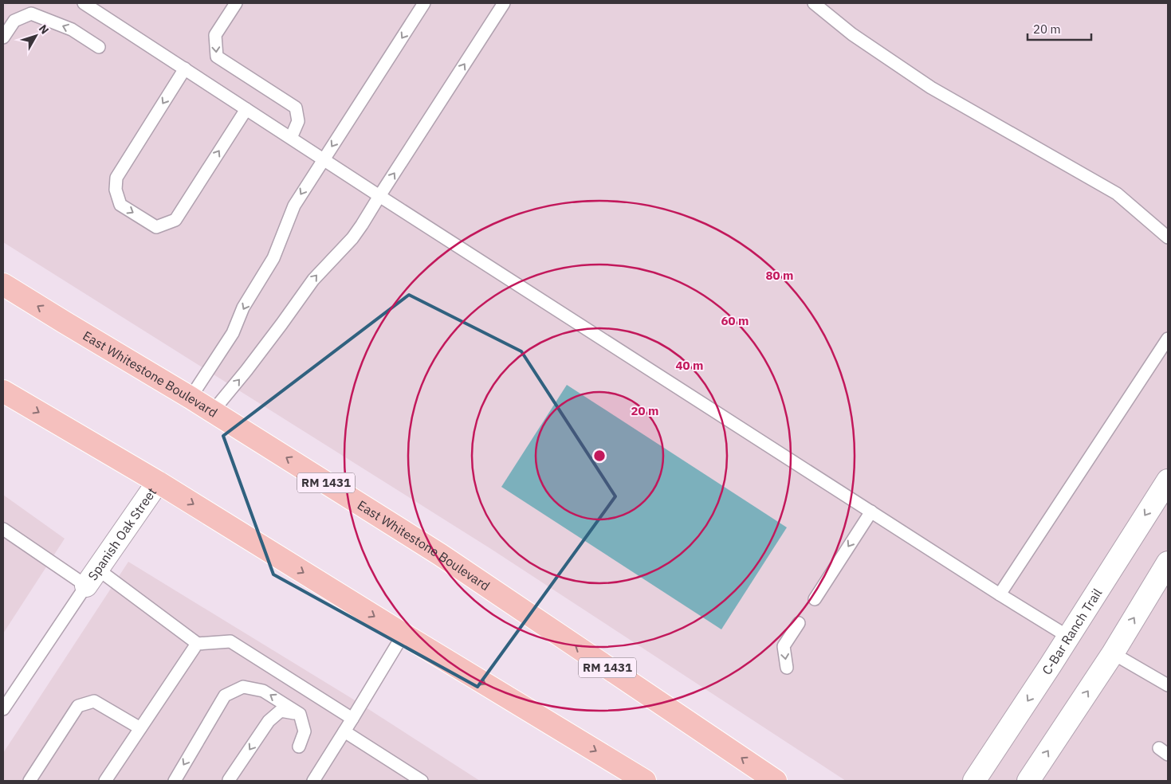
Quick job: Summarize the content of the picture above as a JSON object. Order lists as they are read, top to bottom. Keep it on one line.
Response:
{"streets":{"main road":["East Whitestone Boulevard","RM 1431"],"street":["Spanish Oak Street","C-Bar Ranch Trail"]},"scale_bar":"20 m","north":"top right","rings":["80 m","60 m","40 m","20 m"]}
